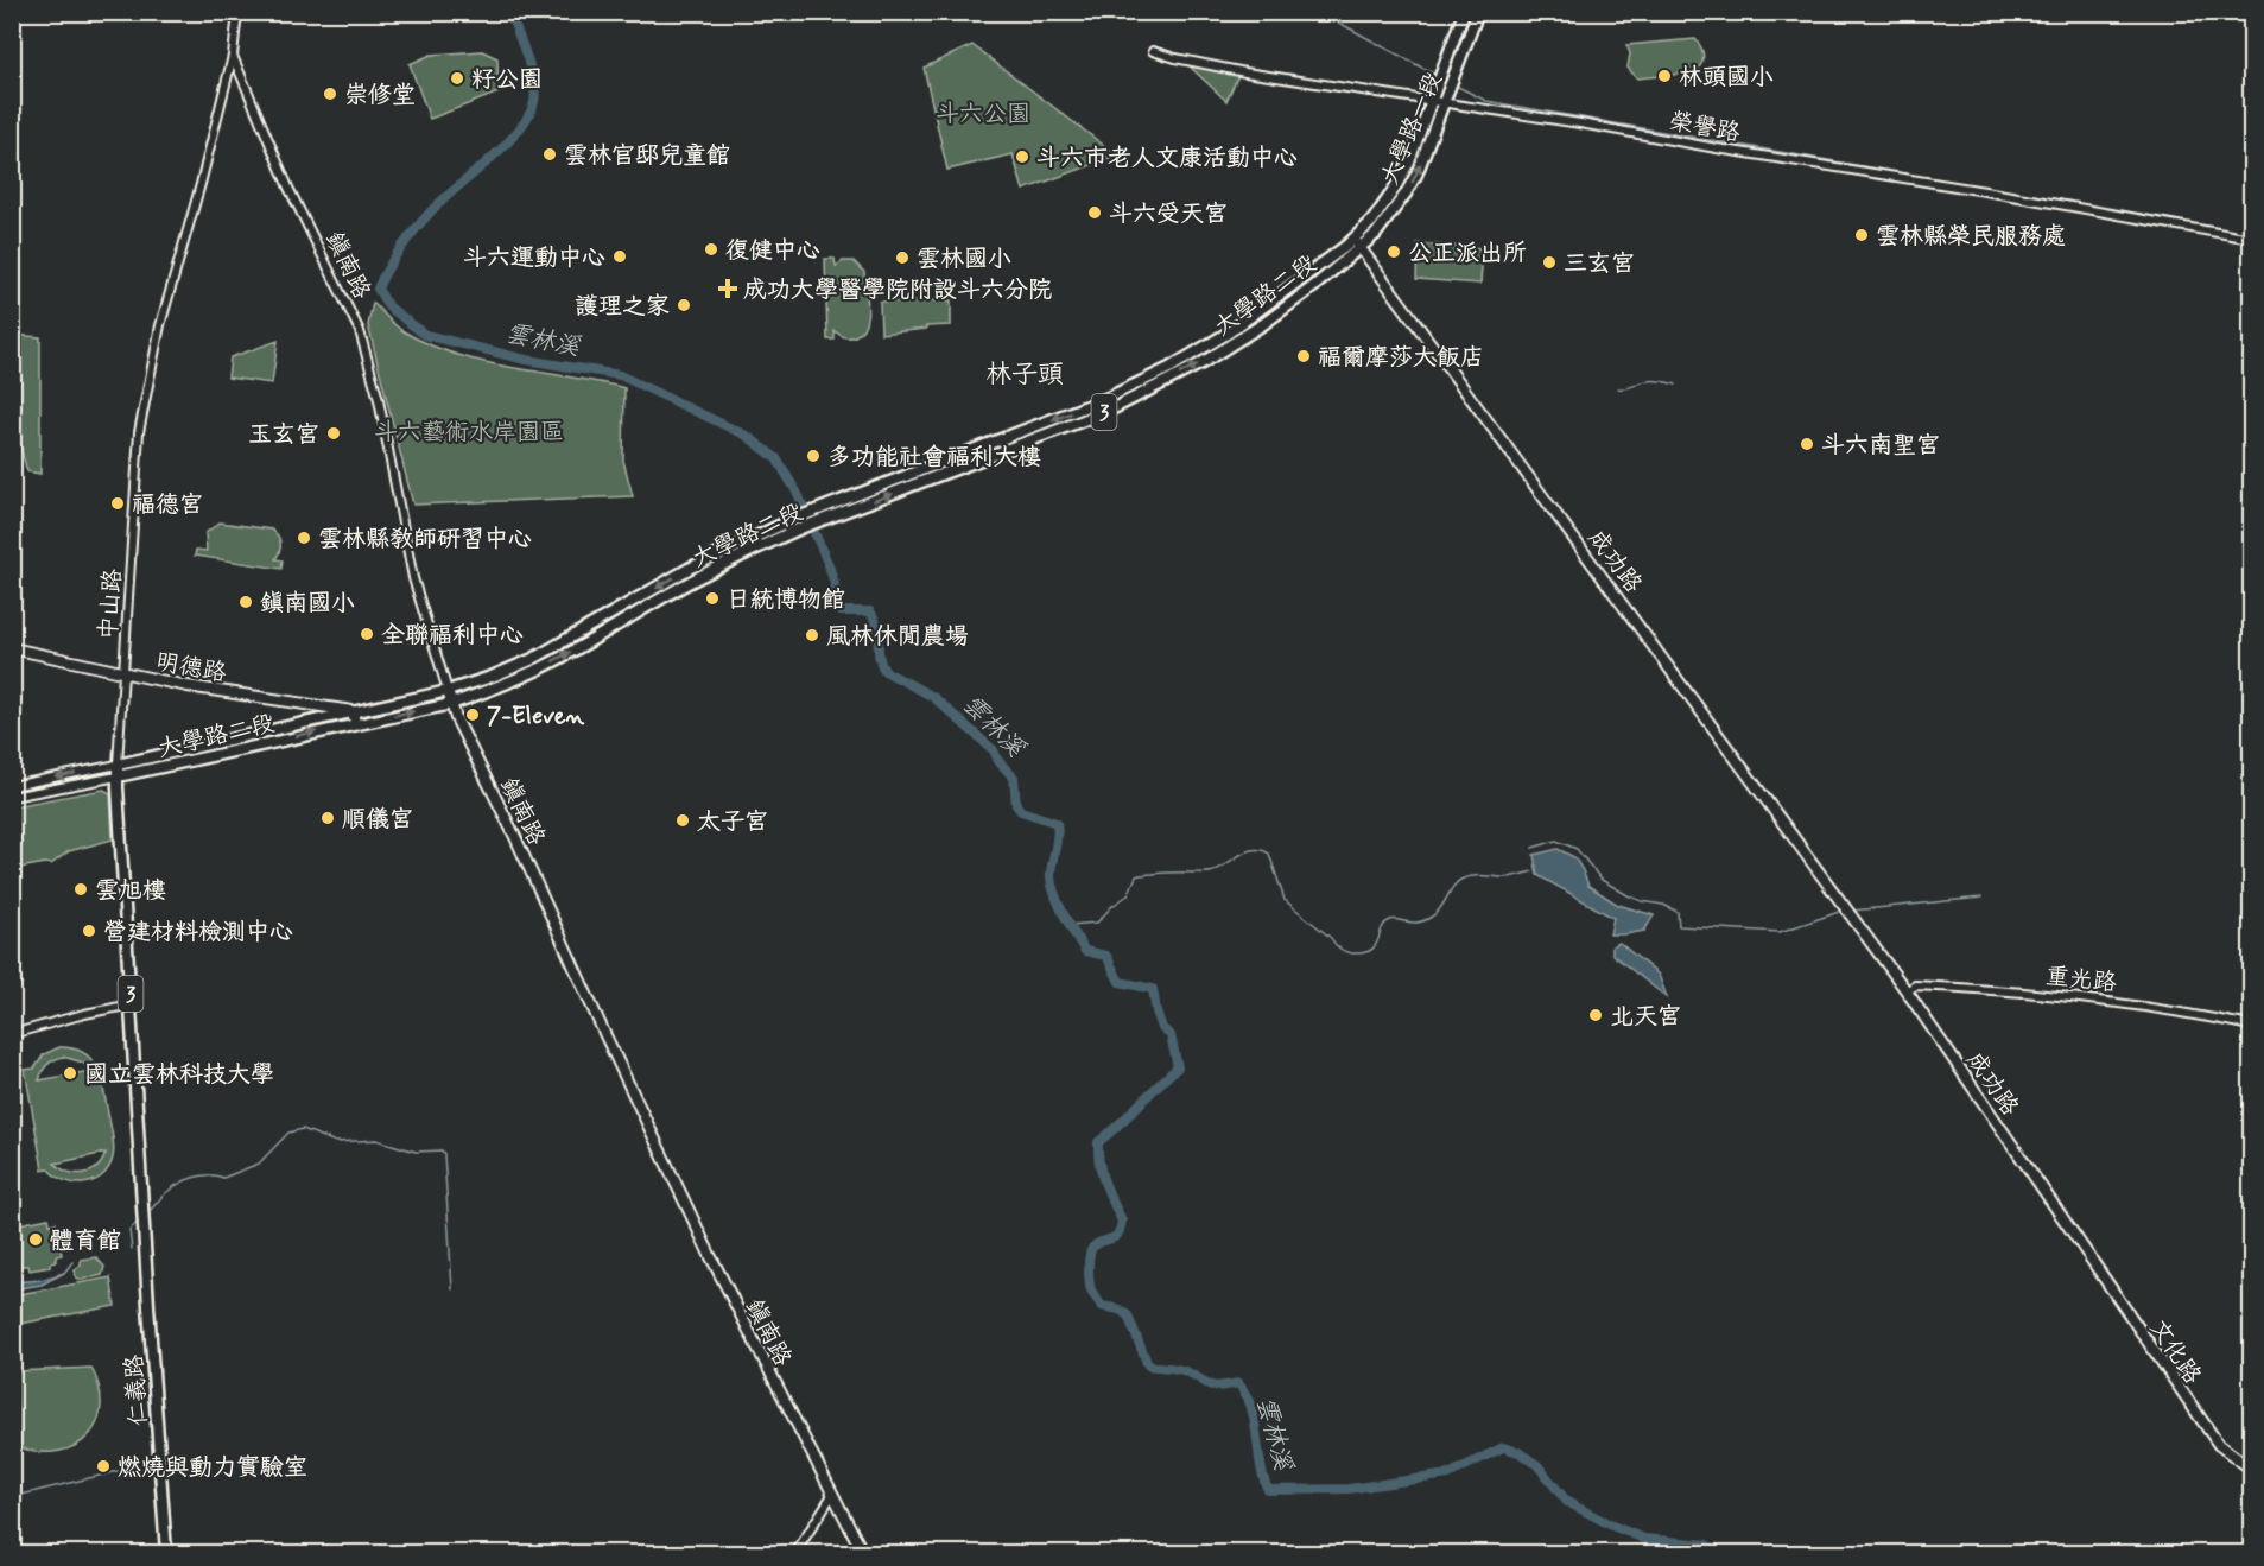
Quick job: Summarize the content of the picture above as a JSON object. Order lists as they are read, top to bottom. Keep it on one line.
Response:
{"streets":{"main road":["大學路一段","鎮南路","大學路二段","3","成功路","中山路","明德路","文化路","仁義路"],"street":["榮譽路","重光路"]},"crossings":[["榮譽路","大學路一段"],["大學路一段","大學路二段"],["大學路一段","成功路"],["鎮南路","大學路二段"],["鎮南路","中山路"],["大學路二段","成功路"],["大學路二段","中山路"],["大學路二段","明德路"],["成功路","重光路"],["成功路","文化路"],["中山路","明德路"],["中山路","仁義路"]],"districts":["林子頭"],"water":["雲林溪"],"parks":["斗六公園","斗六藝術水岸園區"],"places":{"other":["林頭國小","籽公園","崇修堂","雲林官邸兒童館","斗六市老人文康活動中心","斗六受天宮","雲林縣榮民服務處","復健中心","公正派出所","斗六運動中心","雲林國小","三玄宮","護理之家","福爾摩莎大飯店","玉玄宮","斗六南聖宮","多功能社會福利大樓","福德宮","雲林縣教師研習中心","日統博物館","鎮南國小","全聯福利中心","風林休閒農場","7-Eleven","順儀宮","太子宮","雲旭樓","營建材料檢測中心","北天宮","國立雲林科技大學","體育館","燃燒與動力實驗室"],"health":["成功大學醫學院附設斗六分院"]}}
